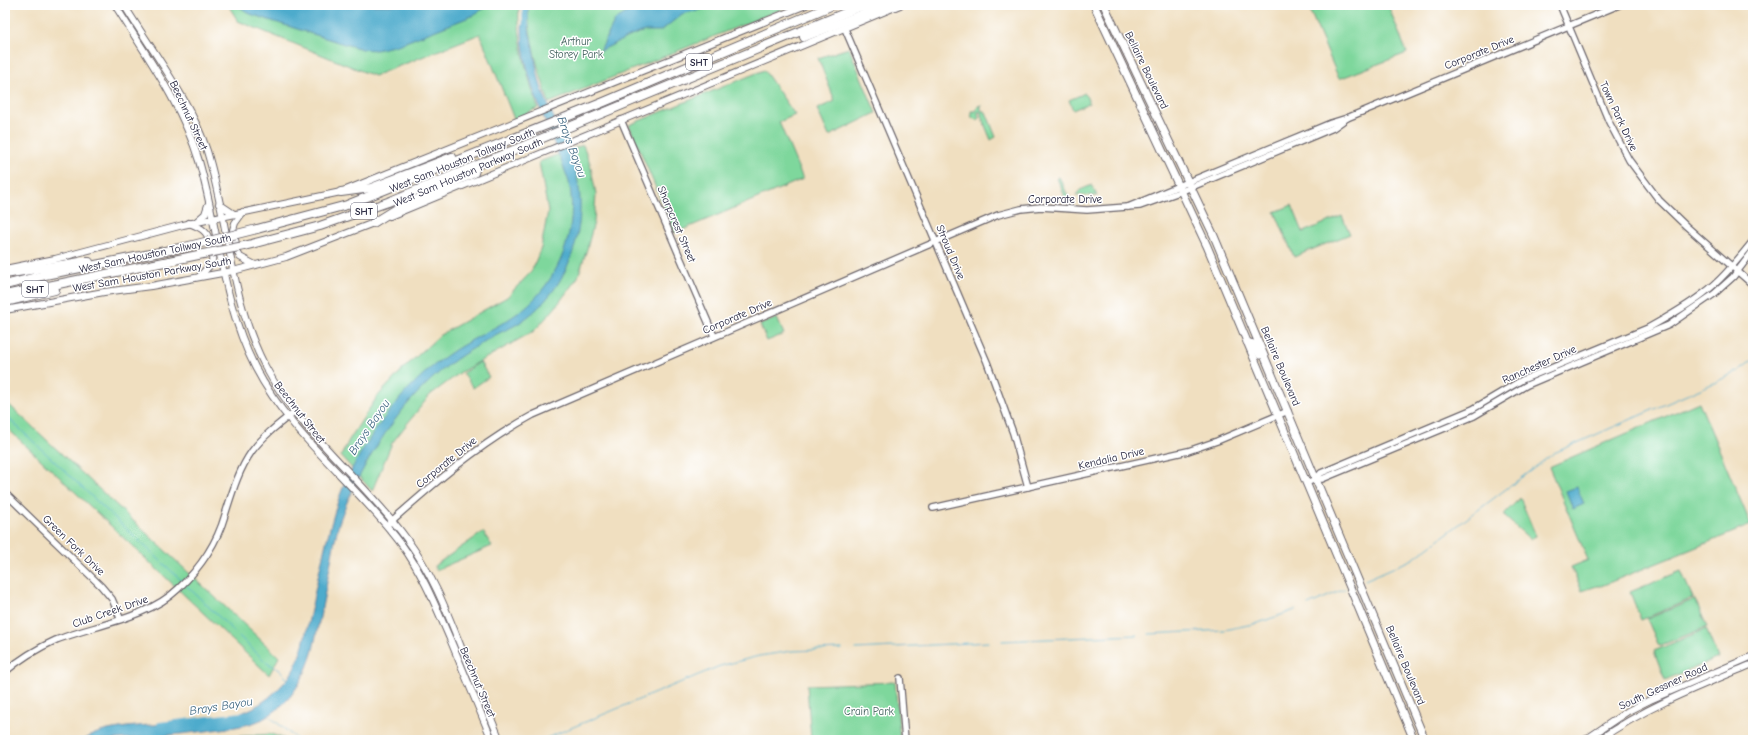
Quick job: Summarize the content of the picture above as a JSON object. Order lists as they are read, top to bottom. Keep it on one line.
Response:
{"streets":{"highway":["SHT","West Sam Houston Tollway South"],"main road":["Bellaire Boulevard","Beechnut Street","West Sam Houston Parkway South","South Gessner Road"],"street":["Corporate Drive","Town Park Drive","Sharpcrest Street","Stroud Drive","Ranchester Drive","Kendalia Drive","Green Fork Drive","Club Creek Drive"]},"crossings":[["Corporate Drive","Bellaire Boulevard"],["Corporate Drive","Beechnut Street"],["Corporate Drive","Town Park Drive"],["Corporate Drive","Sharpcrest Street"],["Corporate Drive","Stroud Drive"],["Bellaire Boulevard","Ranchester Drive"],["Bellaire Boulevard","Kendalia Drive"],["Beechnut Street","West Sam Houston Parkway South"],["Beechnut Street","Club Creek Drive"],["Town Park Drive","Ranchester Drive"],["West Sam Houston Parkway South","Sharpcrest Street"],["West Sam Houston Parkway South","Stroud Drive"],["Stroud Drive","Kendalia Drive"],["Green Fork Drive","Club Creek Drive"]],"water":["Brays Bayou"],"parks":["Arthur Storey Park","Crain Park"]}
